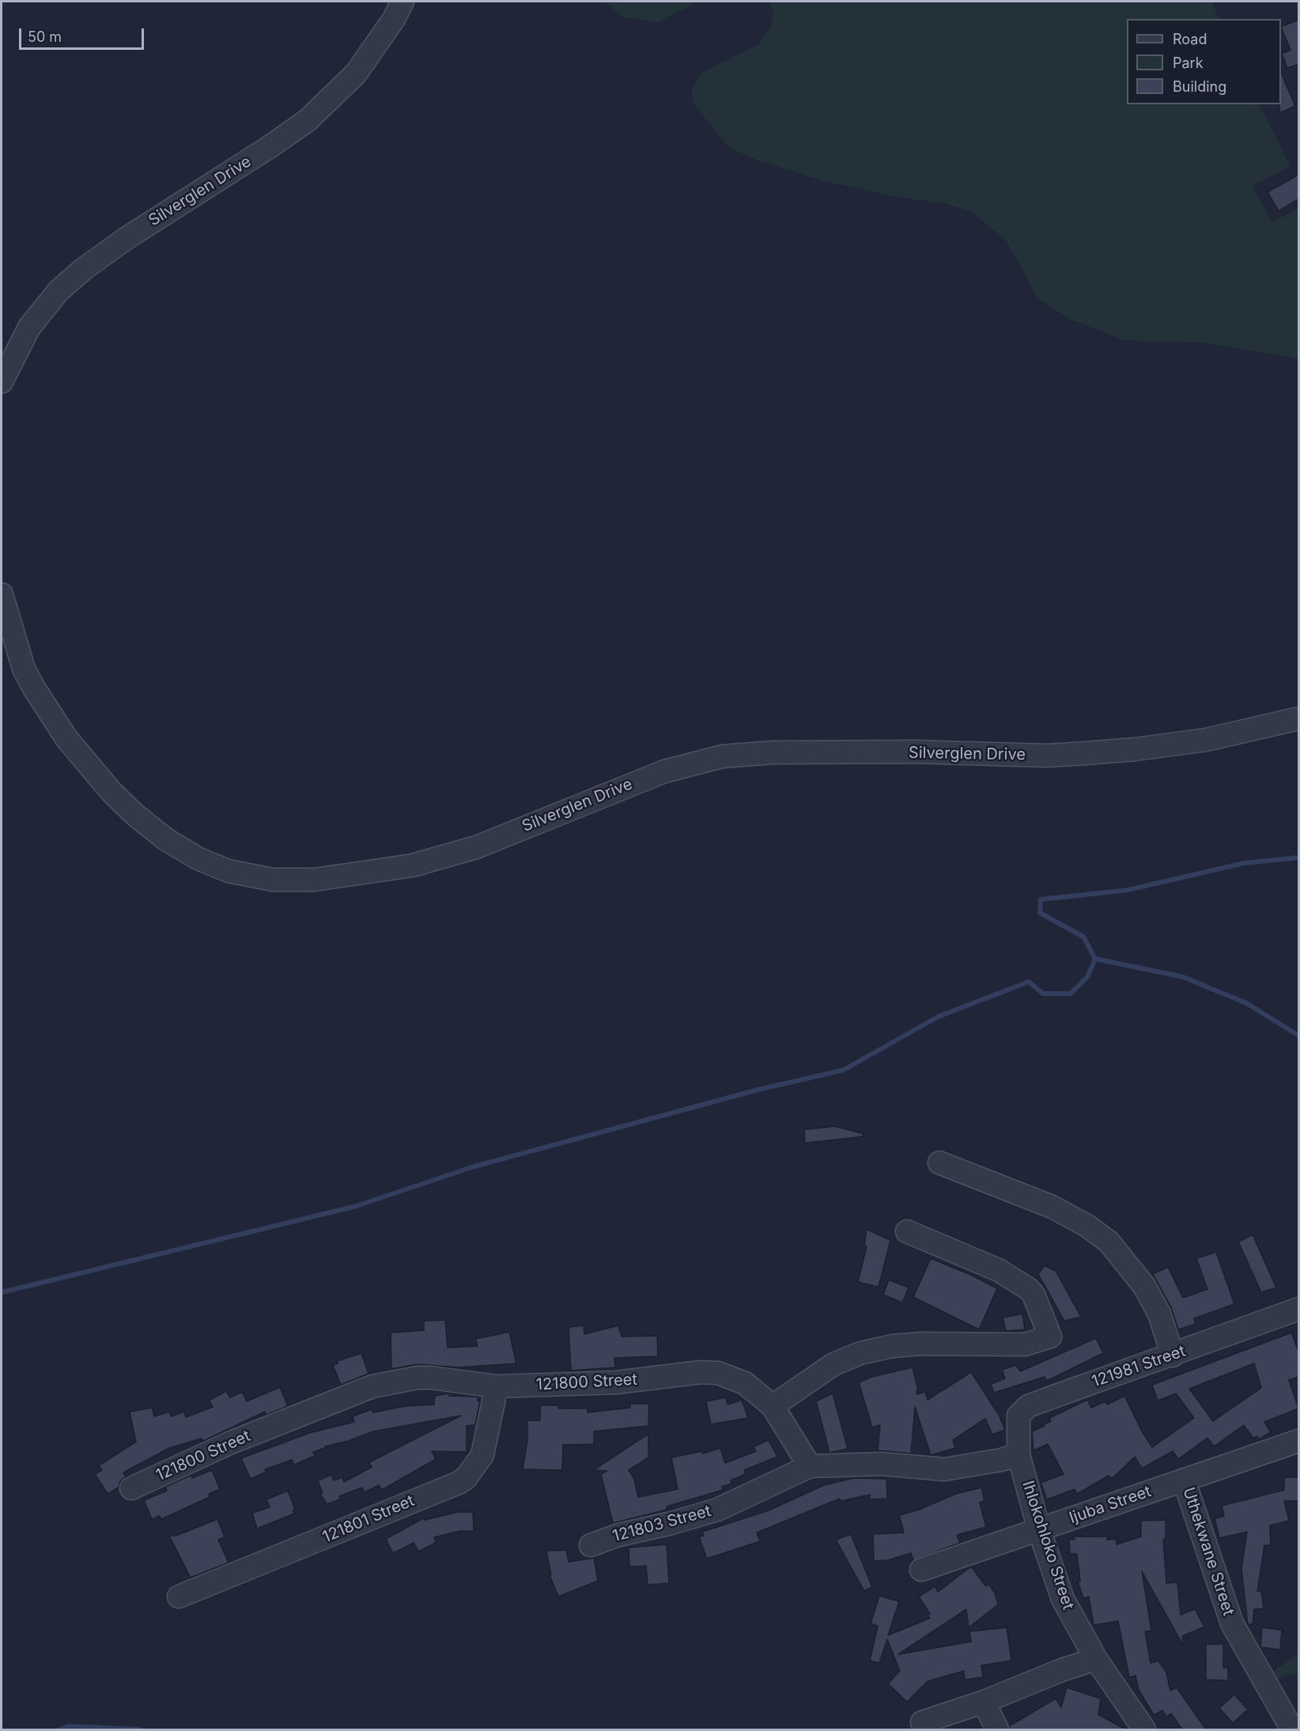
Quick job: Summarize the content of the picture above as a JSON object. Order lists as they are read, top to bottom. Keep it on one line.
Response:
{"streets":{"street":["Silverglen Drive","121981 Street","121800 Street","Ijuba Street","121801 Street","121803 Street","Ihlokohloko Street","Uthekwane Street"]},"crossings":[["121981 Street","Ihlokohloko Street"],["121800 Street","121801 Street"],["121800 Street","121803 Street"],["Ijuba Street","Ihlokohloko Street"],["Ijuba Street","Uthekwane Street"]],"legend":["Road","Park","Building"],"scale_bar":"50 m"}
